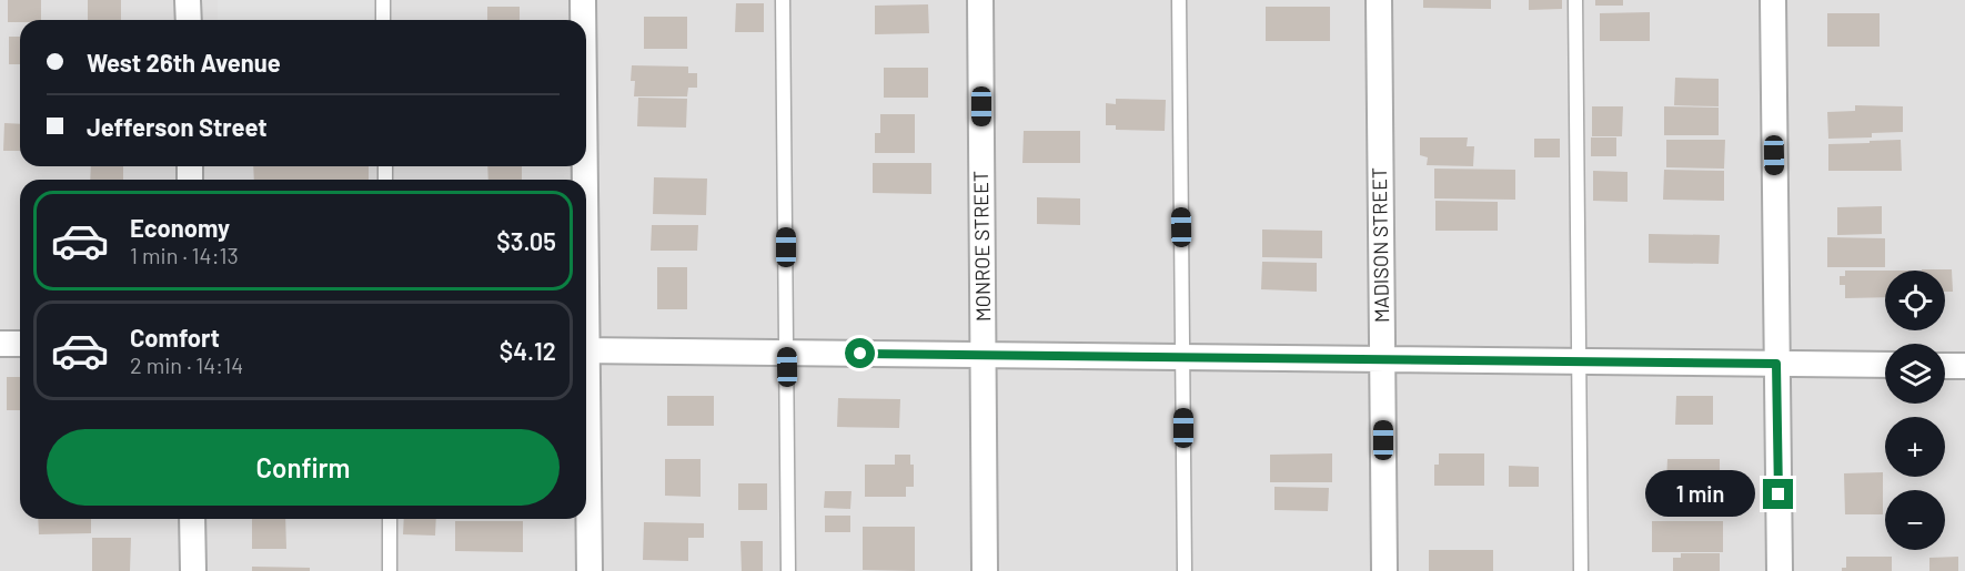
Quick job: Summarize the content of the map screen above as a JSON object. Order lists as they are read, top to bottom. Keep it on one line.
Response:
{"streets":{"street":["MADISON STREET","MONROE STREET"]},"page":{"banner":["West 26th Avenue","Jefferson Street"],"list":[{"name":"Economy","note":"1 min · 14:13","value":"$3.05"},{"name":"Comfort","note":"2 min · 14:14","value":"$4.12"}],"map_buttons":["+","−"],"buttons":"Confirm","bubble":"1 min"}}
